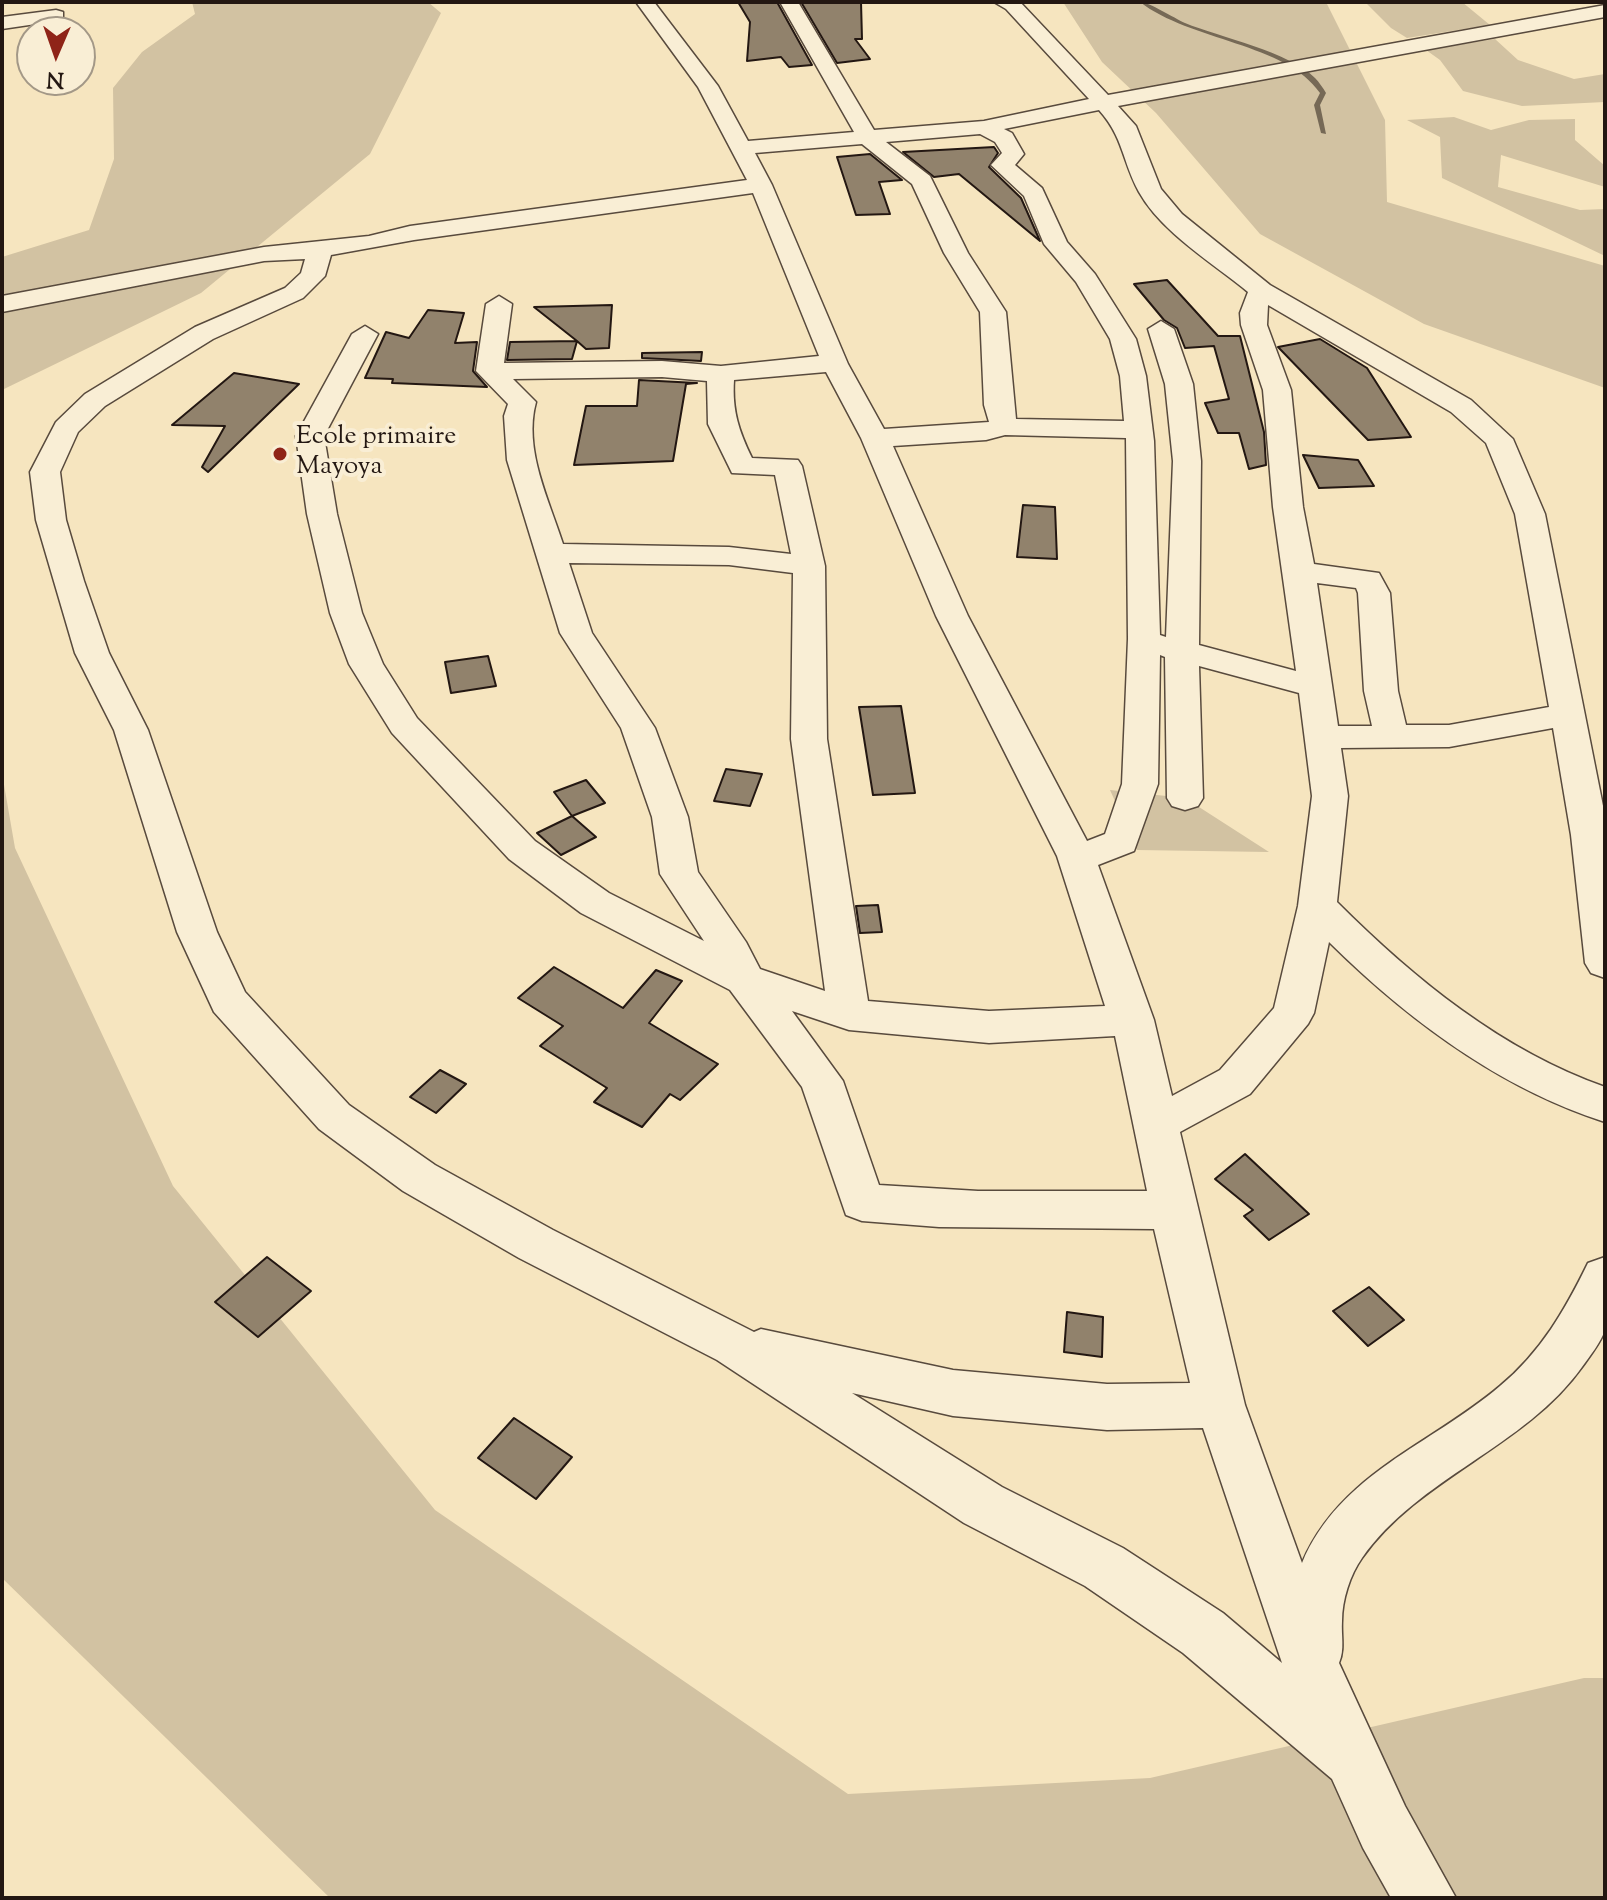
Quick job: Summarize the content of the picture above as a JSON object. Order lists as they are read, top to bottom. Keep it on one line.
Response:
{"places":["Ecole primaire Mayoya"],"north":"bottom"}
